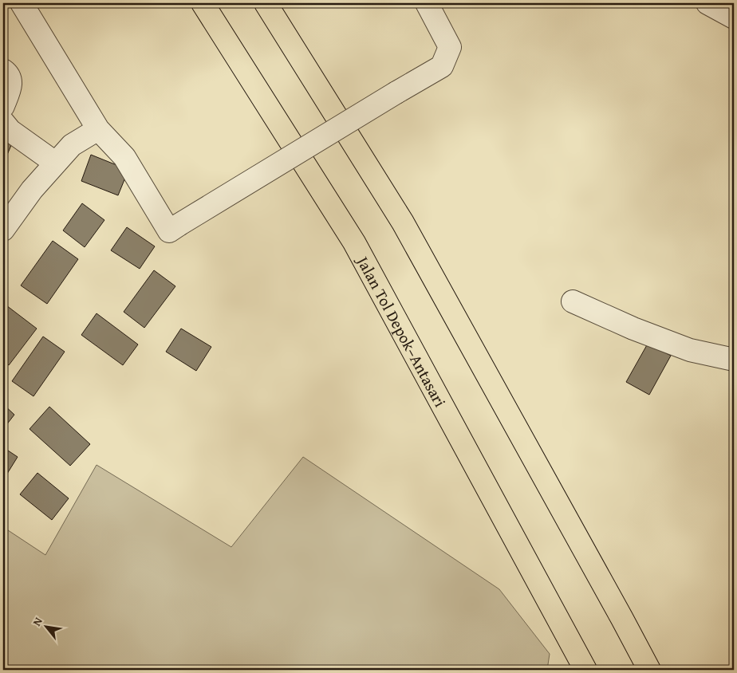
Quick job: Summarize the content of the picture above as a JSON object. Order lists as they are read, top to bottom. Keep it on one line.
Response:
{"streets":{"highway":["Jalan Tol Depok–Antasari"]},"north":"top left"}
